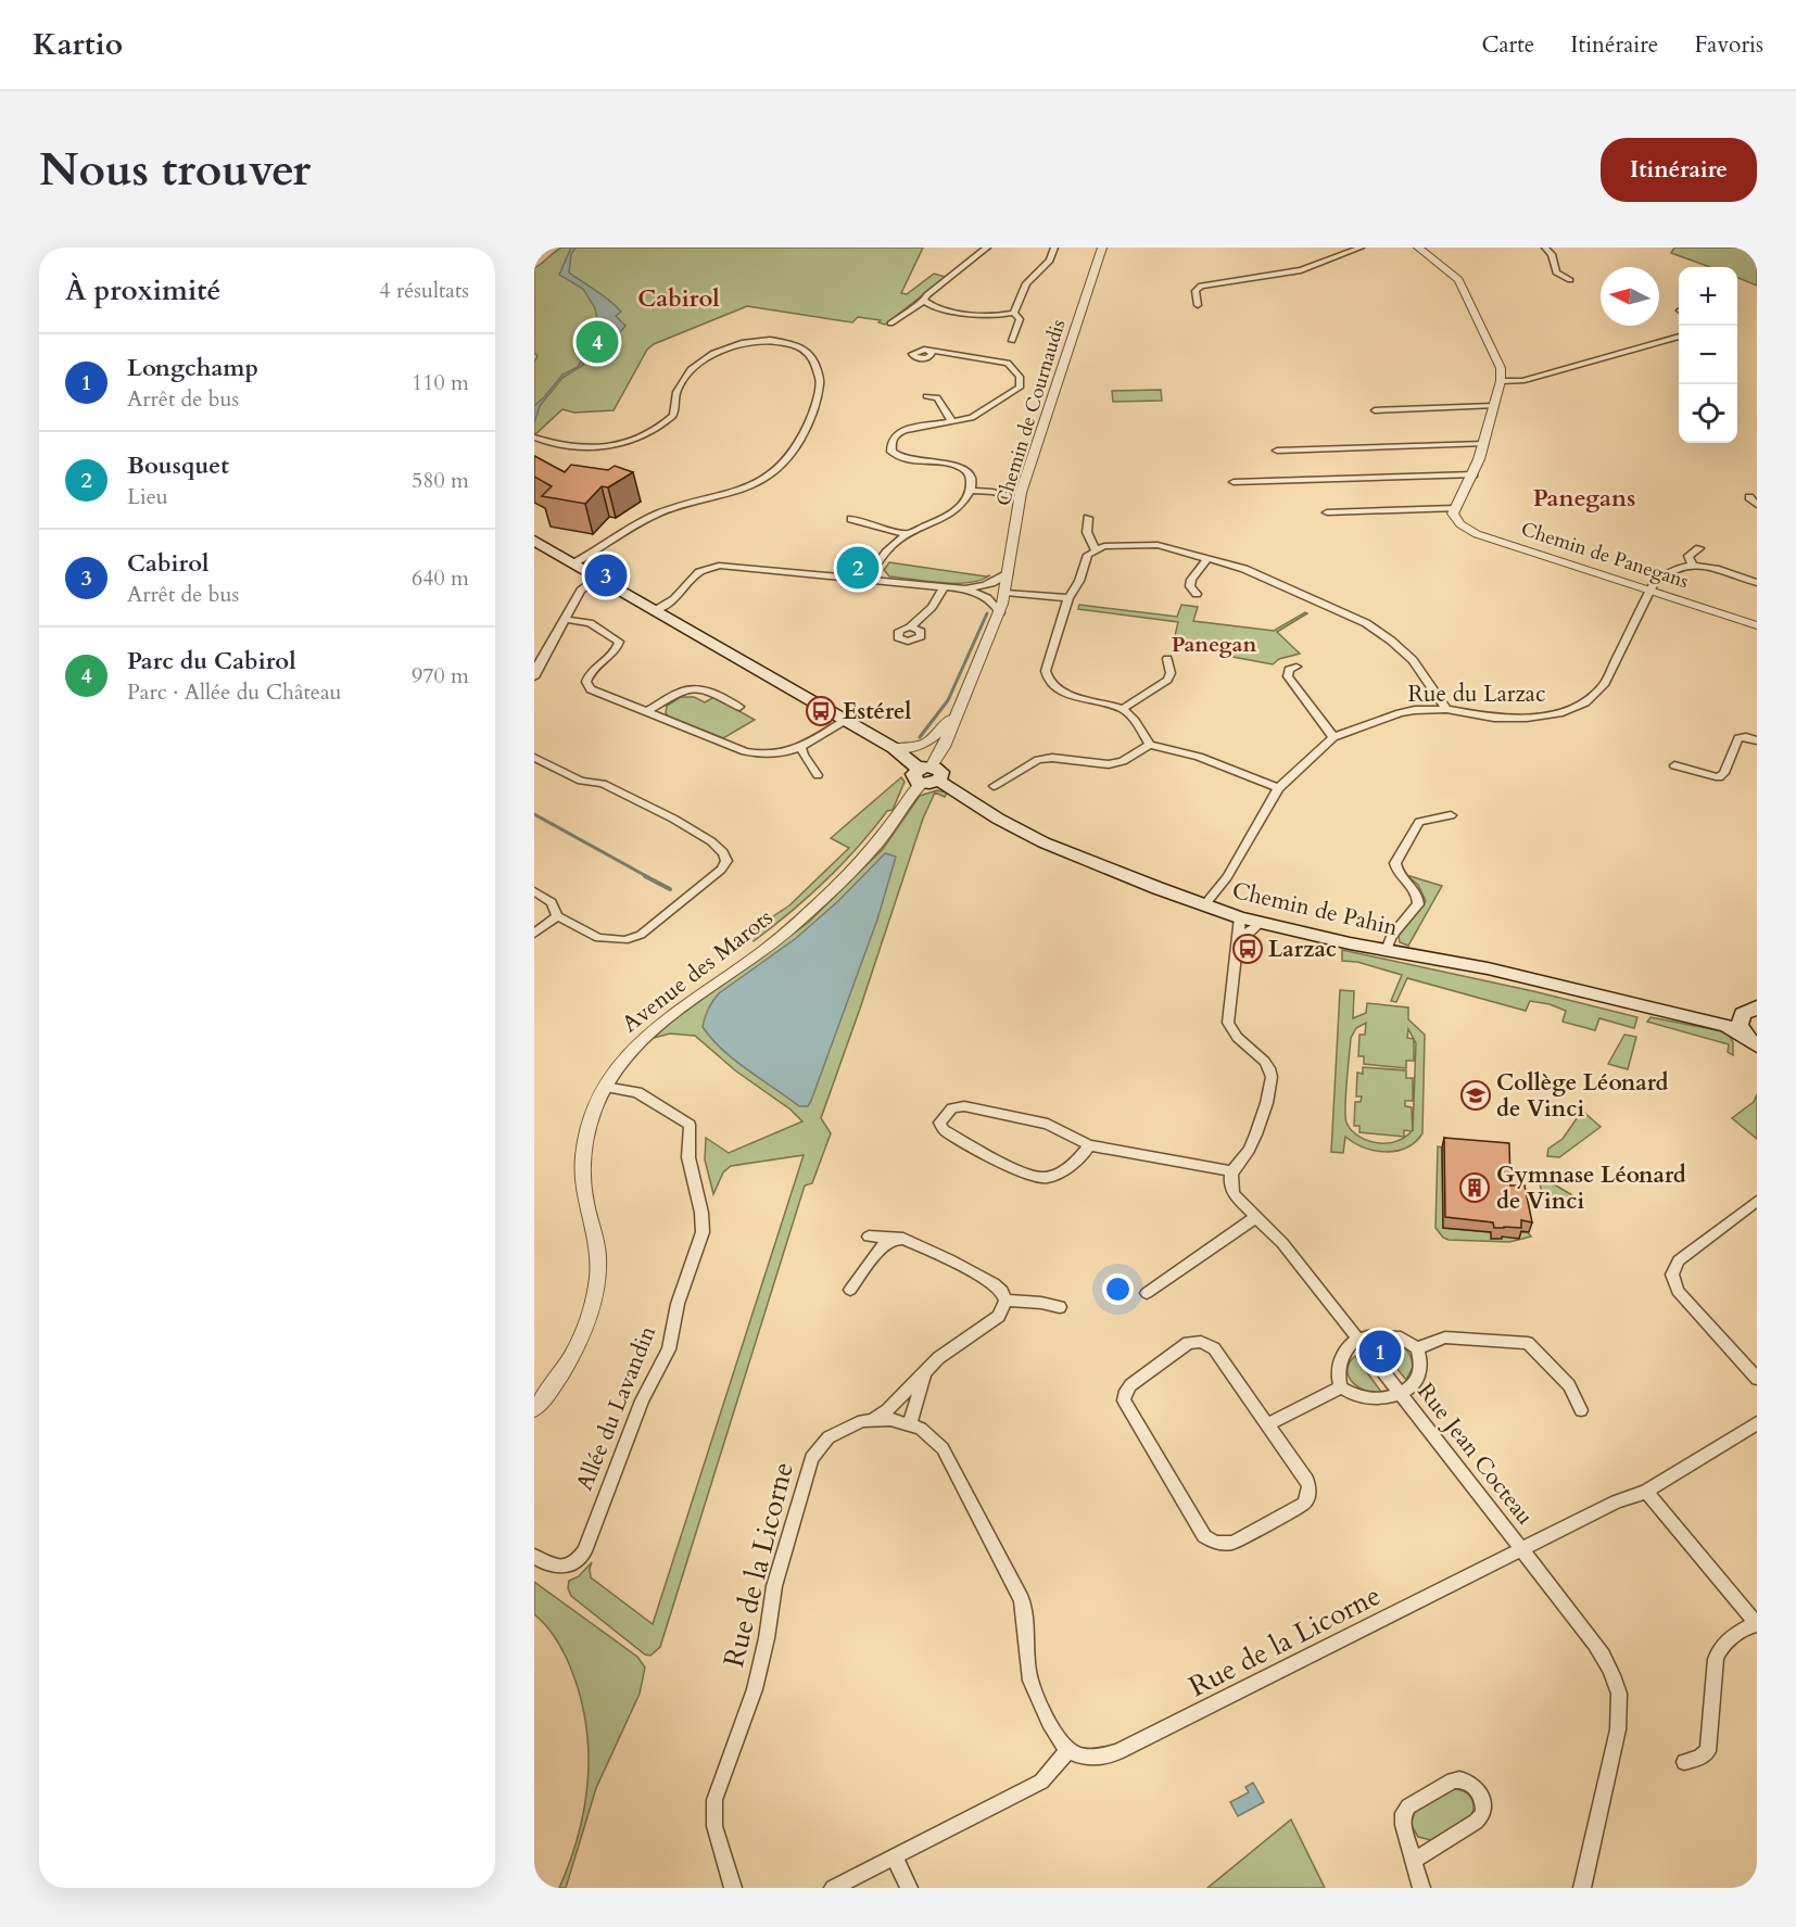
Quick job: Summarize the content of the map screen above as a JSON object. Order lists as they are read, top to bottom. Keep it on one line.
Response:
{"streets":{"main road":["Chemin de Pahin"],"street":["Chemin de Cournaudis","Chemin de Panegans","Rue du Larzac","Avenue des Marots","Allée du Lavandin","Rue Jean Cocteau","Rue de la Licorne"]},"crossings":[["Chemin de Cournaudis","Chemin de Pahin"],["Chemin de Cournaudis","Avenue des Marots"],["Chemin de Panegans","Rue du Larzac"],["Rue du Larzac","Chemin de Pahin"],["Chemin de Pahin","Avenue des Marots"],["Avenue des Marots","Allée du Lavandin"],["Rue Jean Cocteau","Rue de la Licorne"]],"districts":["Cabirol","Panegans","Panegan"],"places":{"bus stop":["Estérel","Larzac"],"school or university":["Collège Léonard de Vinci"],"building":["Gymnase Léonard de Vinci"]},"north":"left","page":{"header":"Kartio","nav":["Carte","Itinéraire","Favoris"],"buttons":"Itinéraire","title":"Nous trouver","heading":["À proximité","4 résultats"],"map_buttons":["+","−"],"pins":["4","2","3","1"],"list":[{"mark":"1","name":"Longchamp","note":"Arrêt de bus","value":"110 m"},{"mark":"2","name":"Bousquet","note":"Lieu","value":"580 m"},{"mark":"3","name":"Cabirol","note":"Arrêt de bus","value":"640 m"},{"mark":"4","name":"Parc du Cabirol","note":"Parc · Allée du Château","value":"970 m"}]}}
